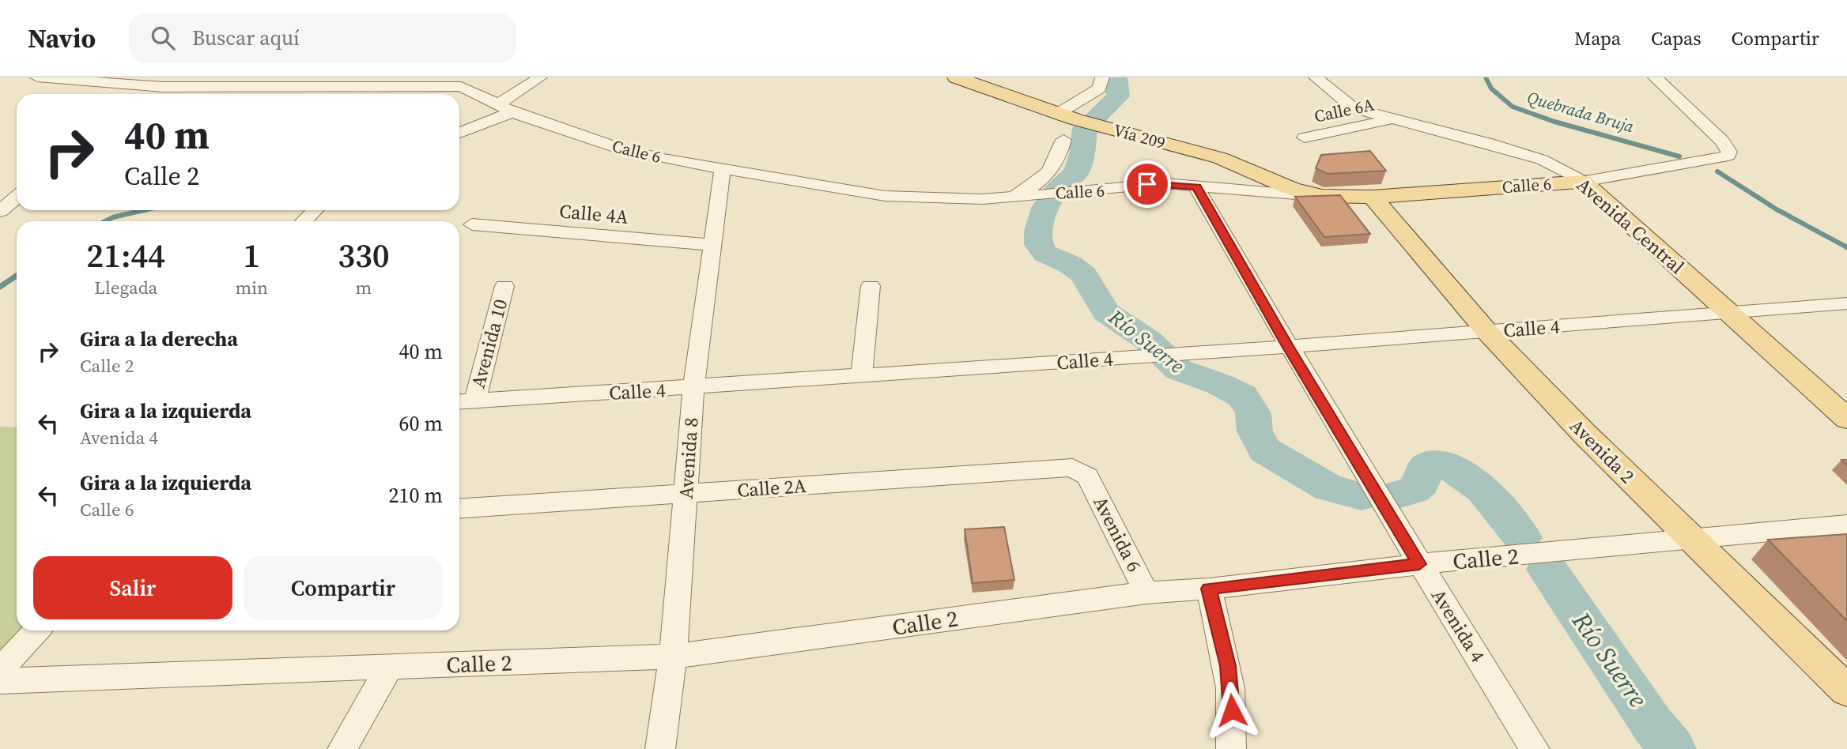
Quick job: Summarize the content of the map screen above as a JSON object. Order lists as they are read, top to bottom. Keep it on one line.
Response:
{"streets":{"main road":["Vía 209","Calle 6","Avenida Central","Avenida 2"],"street":["Calle 6A","Calle 4A","Calle 4","Avenida 10","Avenida 8","Calle 2A","Avenida 6","Calle 2","Avenida 4"]},"crossings":[["Calle 6A","Avenida Central"],["Vía 209","Calle 6"],["Calle 6","Avenida Central"],["Calle 6","Avenida 2"],["Calle 6","Avenida 8"],["Calle 6","Avenida 4"],["Calle 4A","Avenida 8"],["Avenida Central","Calle 4"],["Calle 4","Avenida 10"],["Calle 4","Avenida 2"],["Calle 4","Avenida 8"],["Calle 4","Avenida 4"],["Avenida 2","Calle 2"],["Avenida 8","Calle 2A"],["Avenida 8","Calle 2"],["Calle 2A","Avenida 6"],["Avenida 6","Calle 2"],["Calle 2","Avenida 4"]],"water":["Quebrada Bruja","Río Suerre"],"page":{"header":"Navio","search":"Buscar aquí","nav":["Mapa","Capas","Compartir"],"turn":["40 m","Calle 2"],"eta":["21:44","Llegada","1","min","330","m"],"list":[{"name":"Gira a la derecha","note":"Calle 2","value":"40 m"},{"name":"Gira a la izquierda","note":"Avenida 4","value":"60 m"},{"name":"Gira a la izquierda","note":"Calle 6","value":"210 m"}],"buttons":["Salir","Compartir"]}}
